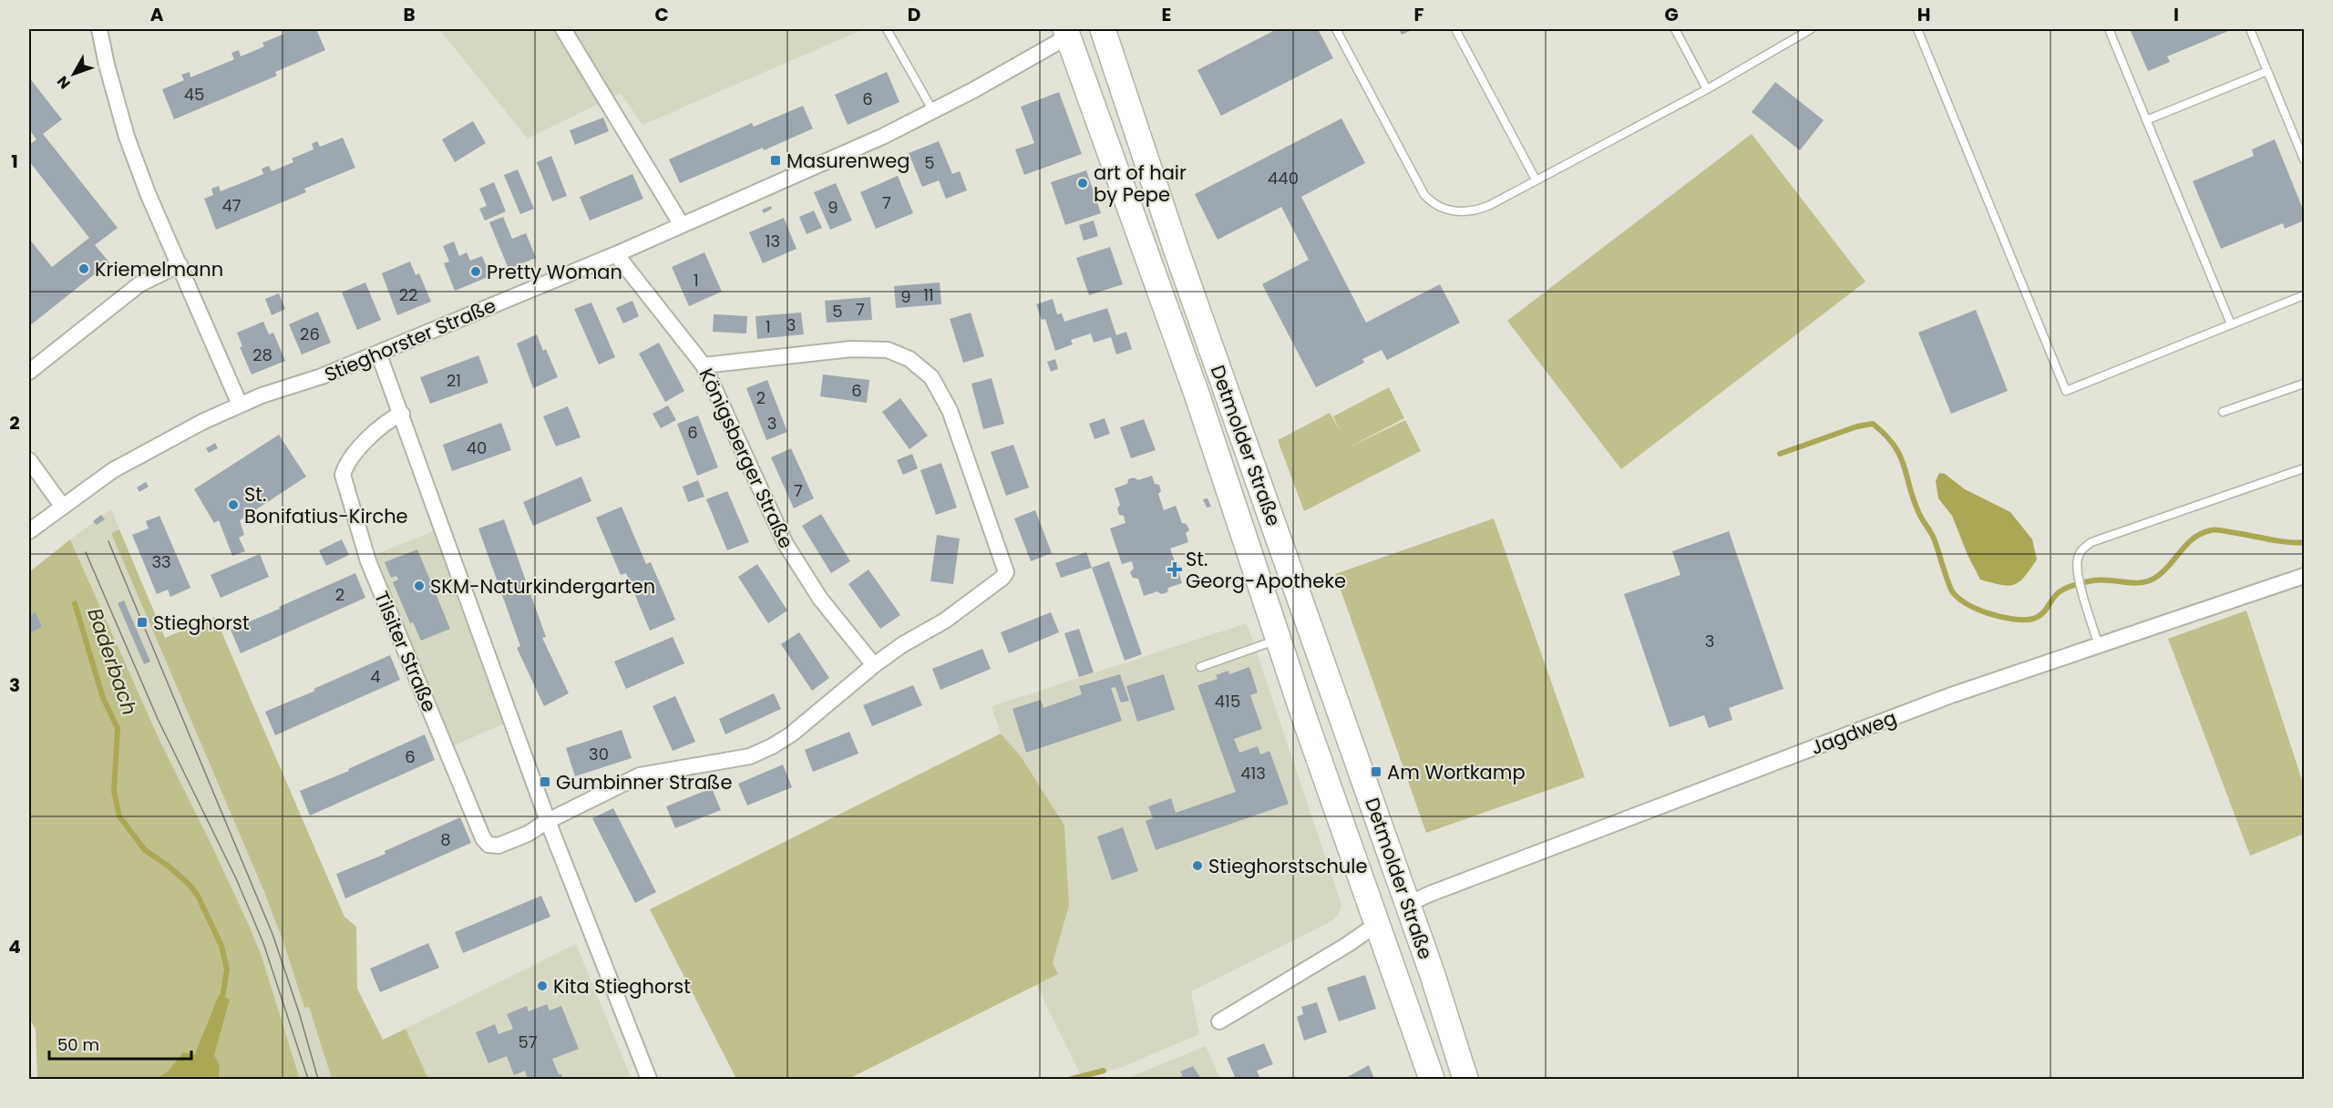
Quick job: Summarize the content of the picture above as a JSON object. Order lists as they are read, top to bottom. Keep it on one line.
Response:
{"streets":{"main road":["Detmolder Straße"],"street":["Stieghorster Straße","Königsberger Straße","Tilsiter Straße","Jagdweg"]},"crossings":[["Stieghorster Straße","Detmolder Straße"],["Stieghorster Straße","Königsberger Straße"],["Detmolder Straße","Jagdweg"]],"water":["Baderbach"],"places":{"transit":["Masurenweg","Stieghorst","Am Wortkamp","Gumbinner Straße"],"other":["art of hair by Pepe","Kriemelmann","Pretty Woman","St. Bonifatius-Kirche","SKM-Naturkindergarten","Stieghorstschule","Kita Stieghorst"],"health":["St. Georg-Apotheke"]},"house_numbers":["45","6","5","440","7","47","9","13","1","22","11","9","7","5","3","1","26","28","21","6","2","3","6","40","7","33","2","3","4","415","30","6","413","8","57"],"scale_bar":"50 m","north":"bottom left","grid":{"columns":["A","B","C","D","E","F","G","H","I"],"rows":["1","2","3","4"]}}
